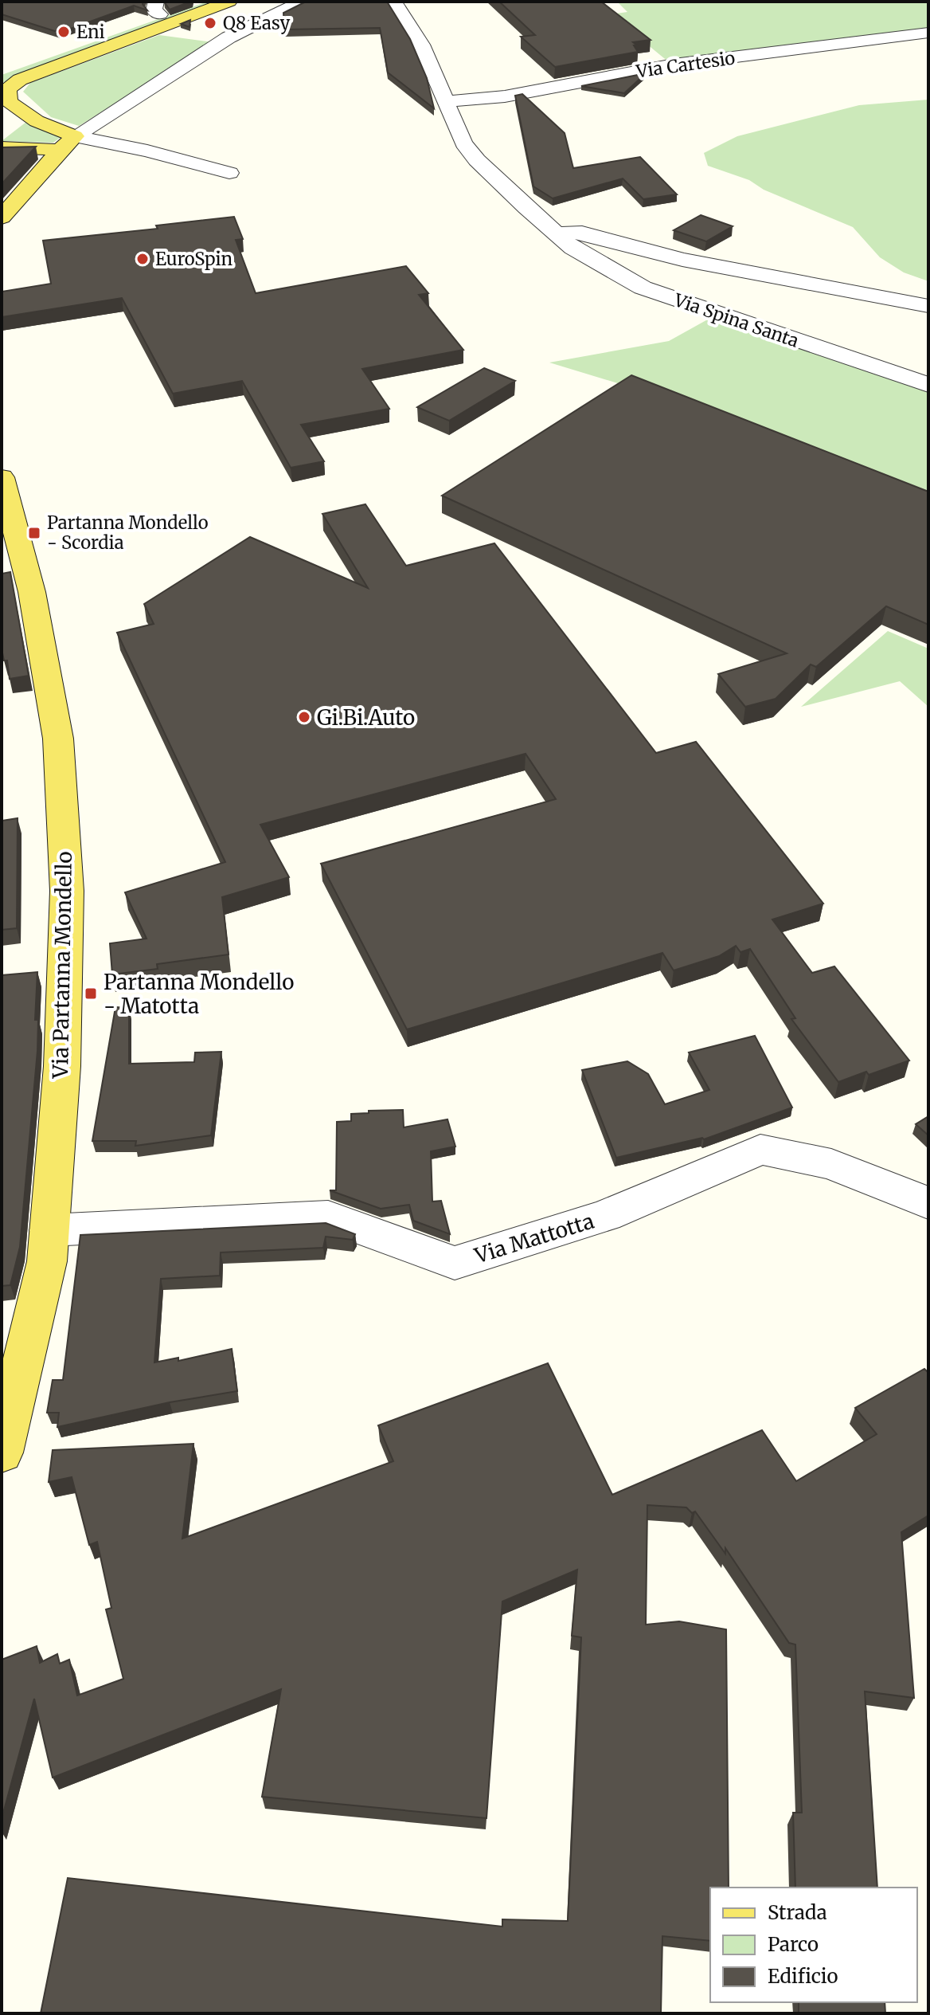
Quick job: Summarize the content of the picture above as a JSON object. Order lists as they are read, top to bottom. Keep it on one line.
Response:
{"streets":{"main road":["Via Partanna Mondello"],"street":["Via Cartesio","Via Spina Santa","Via Mattotta"]},"crossings":[["Via Cartesio","Via Spina Santa"],["Via Partanna Mondello","Via Mattotta"]],"places":{"other":["Q8 Easy","Eni","EuroSpin","Gi.Bi.Auto"],"transit":["Partanna Mondello - Scordia","Partanna Mondello - Matotta"]},"legend":["Strada","Parco","Edificio"]}
